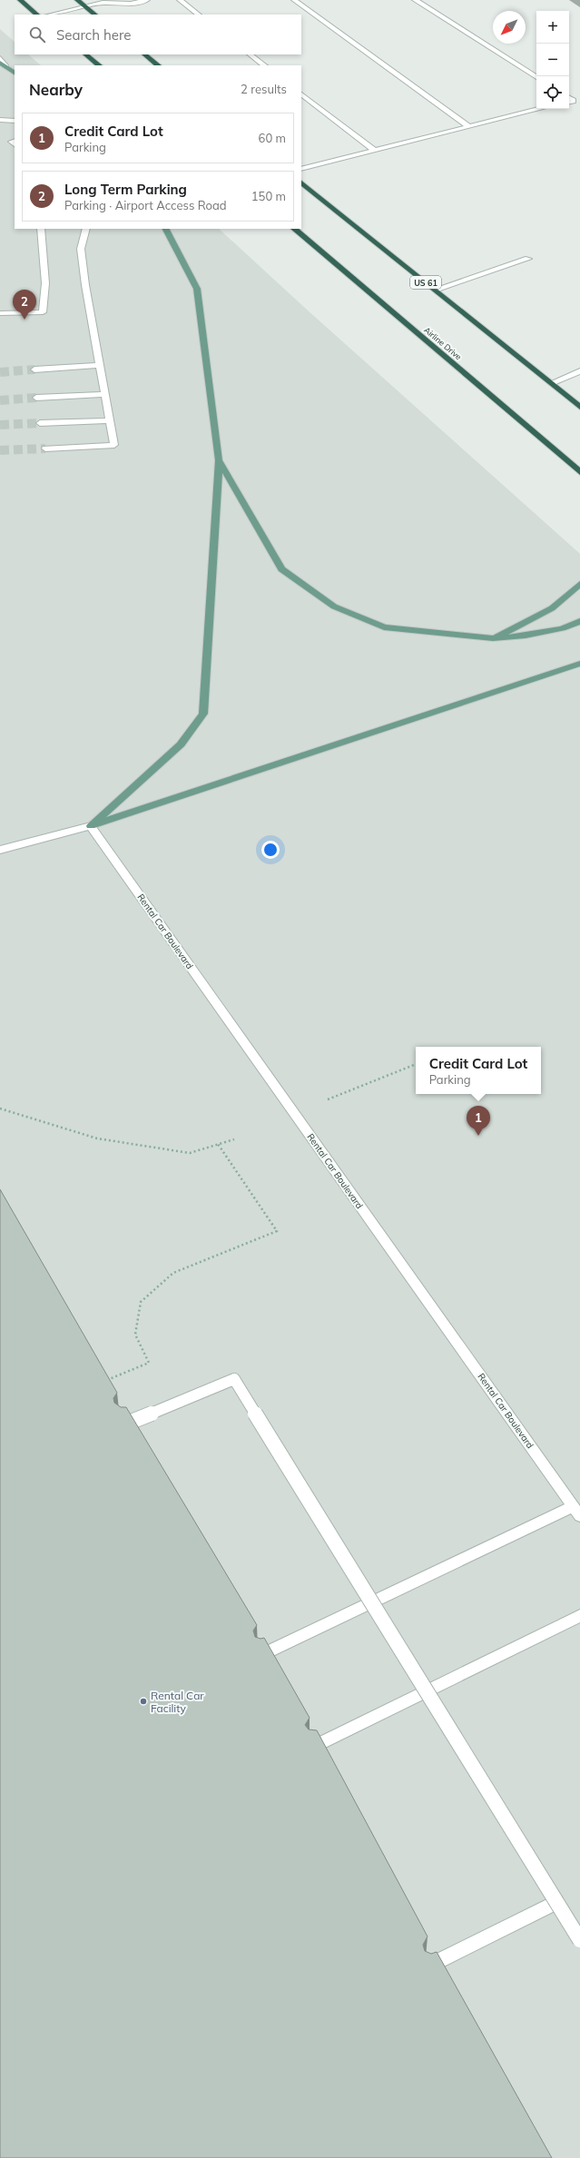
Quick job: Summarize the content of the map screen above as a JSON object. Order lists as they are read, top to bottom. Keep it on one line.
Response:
{"streets":{"highway":["US 61","Airline Drive"],"street":["Rental Car Boulevard"]},"places":["Rental Car Facility"],"north":"bottom left","page":{"map_buttons":["+","−"],"search":"Search here","heading":["Nearby","2 results"],"list":[{"mark":"1","name":"Credit Card Lot","note":"Parking","value":"60 m"},{"mark":"2","name":"Long Term Parking","note":"Parking · Airport Access Road","value":"150 m"}],"pins":["2","1"],"popup":["Credit Card Lot","Parking"]}}
